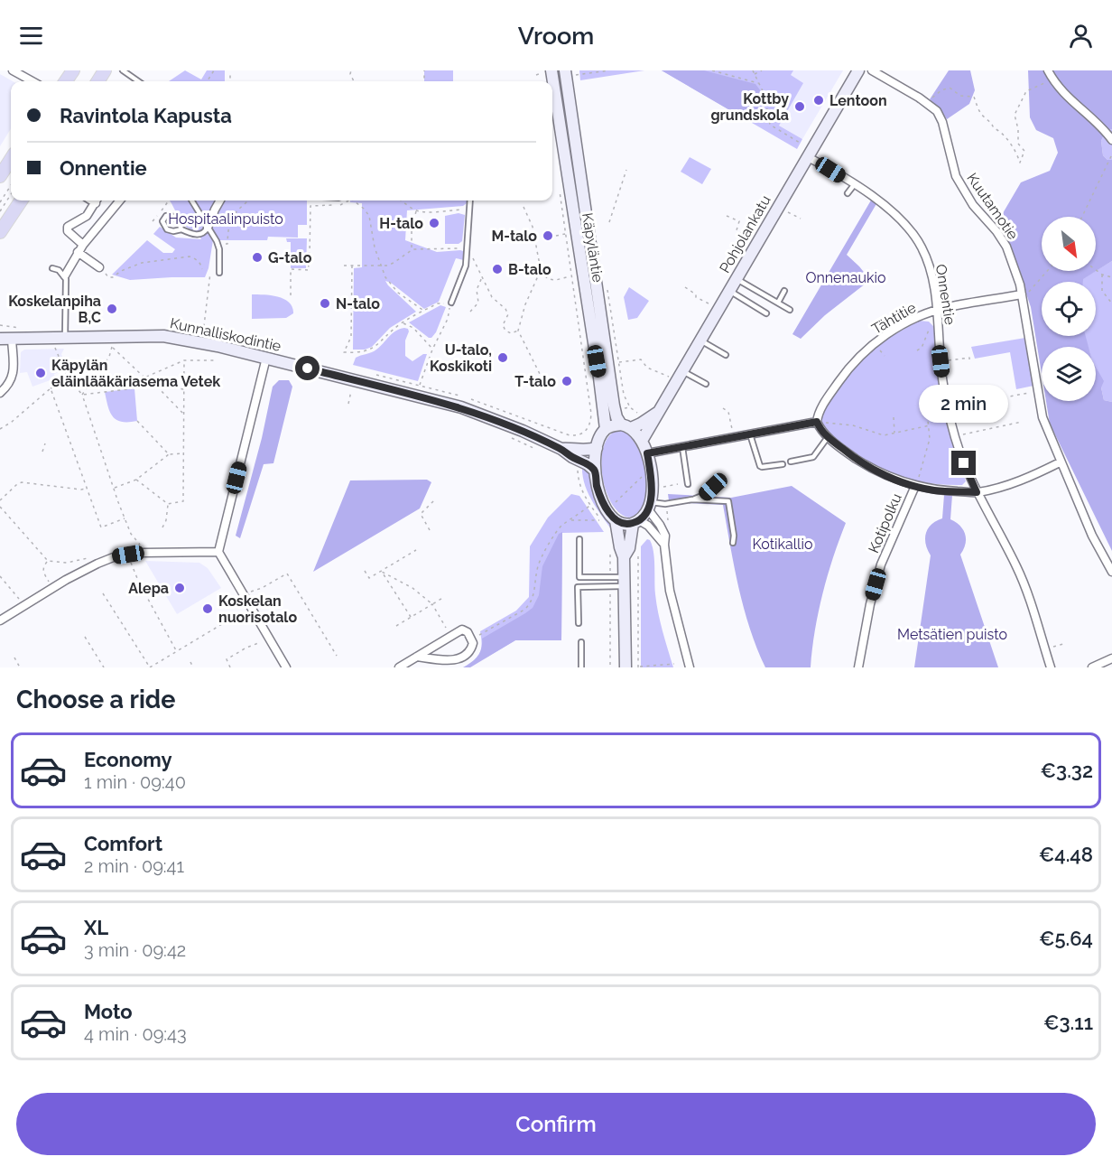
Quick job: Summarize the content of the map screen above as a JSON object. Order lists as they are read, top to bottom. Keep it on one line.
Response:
{"streets":{"main road":["Pohjolankatu","Käpyläntie","Kunnalliskodintie"],"street":["Kuutamotie","Onnentie","Tähtitie","Kotipolku"]},"crossings":[["Kuutamotie","Tähtitie"],["Pohjolankatu","Käpyläntie"],["Pohjolankatu","Onnentie"],["Pohjolankatu","Kunnalliskodintie"],["Käpyläntie","Kunnalliskodintie"],["Onnentie","Tähtitie"]],"parks":["Hospitaalinpuisto","Onnenaukio","Kotikallio","Metsätien puisto"],"places":["Lentoon","Kottby grundskola","H-talo","M-talo","G-talo","B-talo","N-talo","Koskelanpiha B,C","U-talo, Koskikoti","Käpylän eläinlääkäriasema Vetek","T-talo","Alepa","Koskelan nuorisotalo"],"north":"bottom right","page":{"header":"Vroom","banner":["Ravintola Kapusta","Onnentie"],"bubble":"2 min","heading":"Choose a ride","list":[{"name":"Economy","note":"1 min · 09:40","value":"€3.32"},{"name":"Comfort","note":"2 min · 09:41","value":"€4.48"},{"name":"XL","note":"3 min · 09:42","value":"€5.64"},{"name":"Moto","note":"4 min · 09:43","value":"€3.11"}],"buttons":"Confirm"}}
